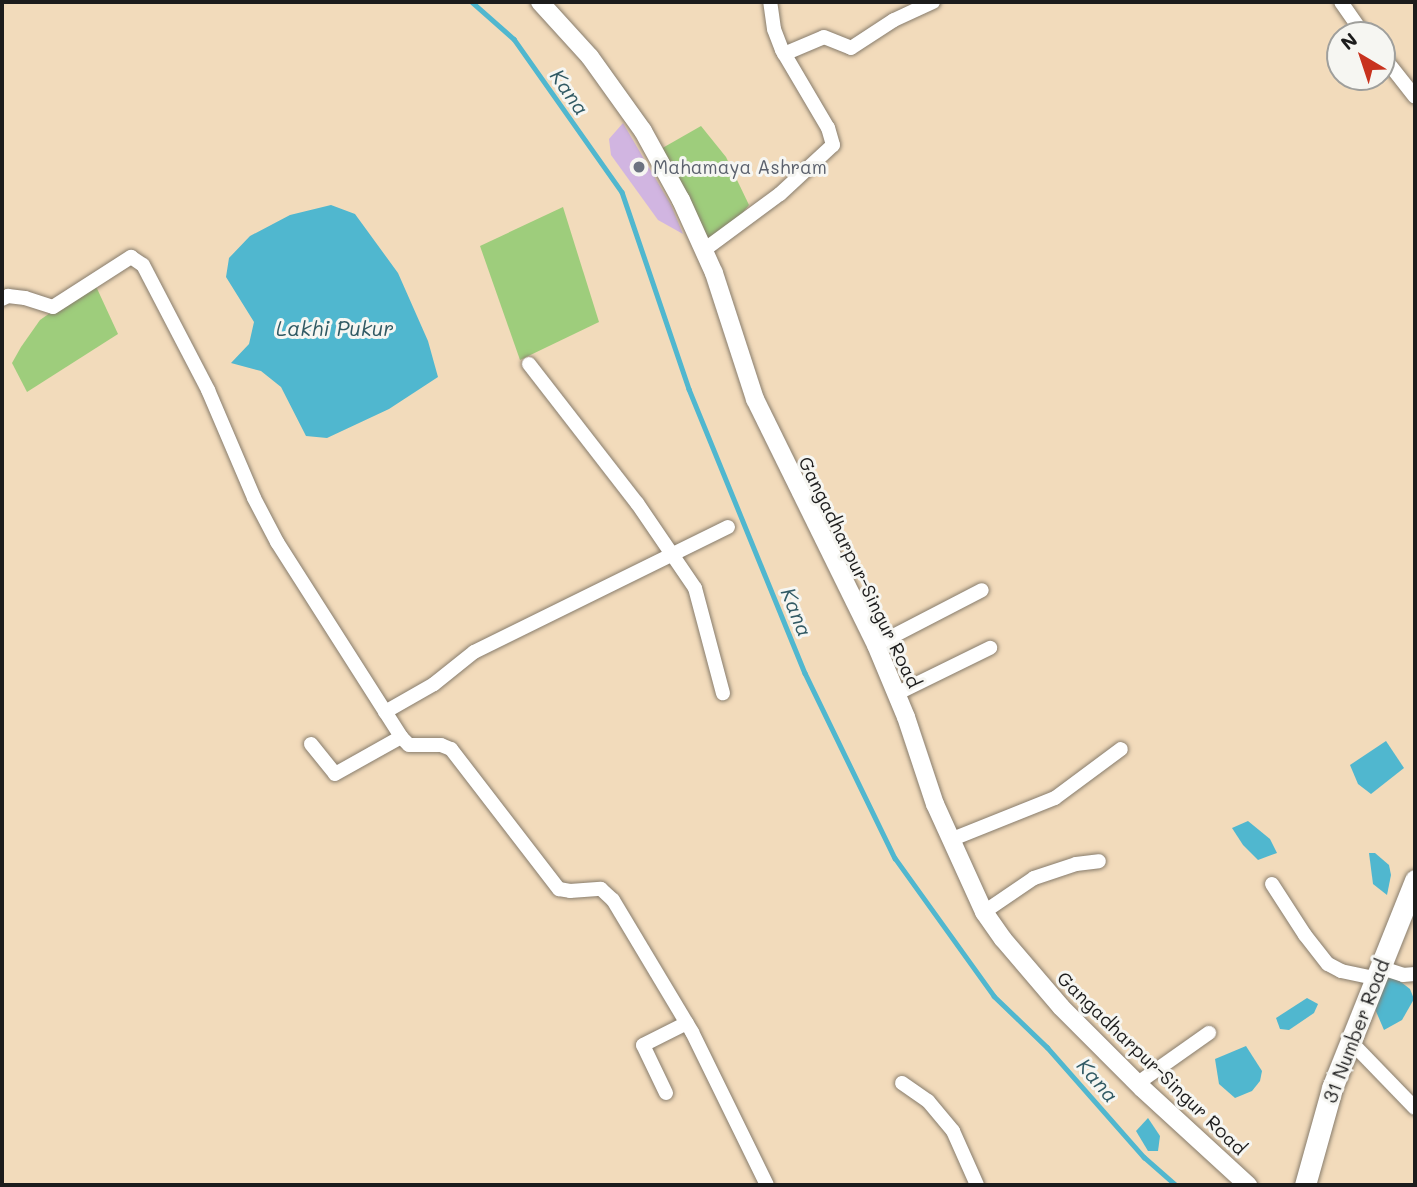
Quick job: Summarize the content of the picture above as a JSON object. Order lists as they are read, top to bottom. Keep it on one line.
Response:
{"streets":{"main road":["31 Number Road"],"street":["Gangadharpur-Singur Road"]},"water":["Kana","Lakhi Pukur"],"places":["Mahamaya Ashram"],"north":"top left"}
